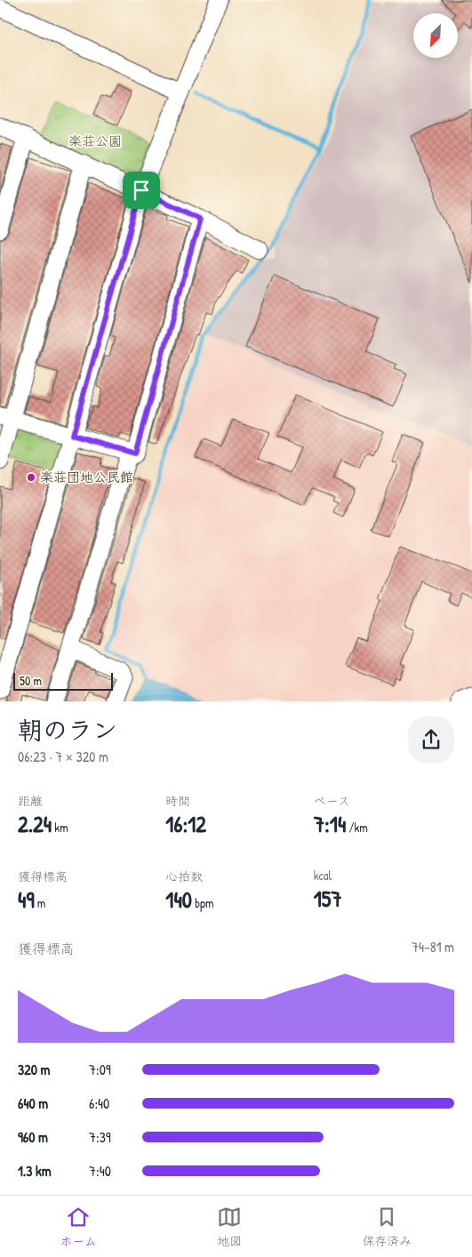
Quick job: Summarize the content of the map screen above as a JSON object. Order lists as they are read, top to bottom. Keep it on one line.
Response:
{"parks":["楽荘公園"],"places":["楽荘団地公民館"],"scale_bar":"50 m","north":"bottom left","page":{"scale":"50 m","heading":["朝のラン","06:23 · 7 × 320 m"],"stats":[["距離","2.24 km"],["時間","16:12"],["ペース","7:14 /km"],["獲得標高","49 m"],["心拍数","140 bpm"],["kcal","157"]],"chart":["獲得標高","74–81 m"],"list":[{"name":"320 m","note":"7:09"},{"name":"640 m","note":"6:40"},{"name":"960 m","note":"7:39"},{"name":"1.3 km","note":"7:40"}],"tabs":["ホーム","地図","保存済み"]}}
